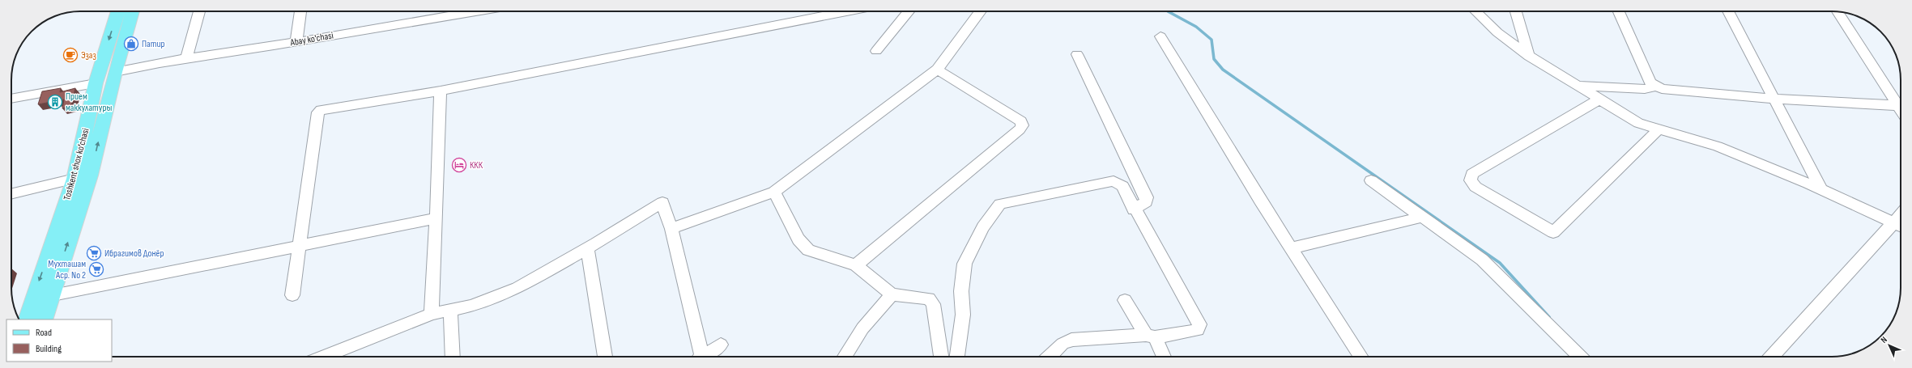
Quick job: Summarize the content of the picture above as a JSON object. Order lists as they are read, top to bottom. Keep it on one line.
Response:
{"streets":{"main road":["Toshkent shox ko'chasi"],"street":["Abay ko'chasi"]},"crossings":[["Abay ko'chasi","Toshkent shox ko'chasi"]],"places":{"shop":["Патир"],"cafe":["Эзаз"],"building":["Прием маккулатуры"],"hotel":["ККК"],"supermarket":["Ибрагимов Донёр","Мухташам Аср. No 2"]},"legend":["Road","Building"],"north":"top left"}
